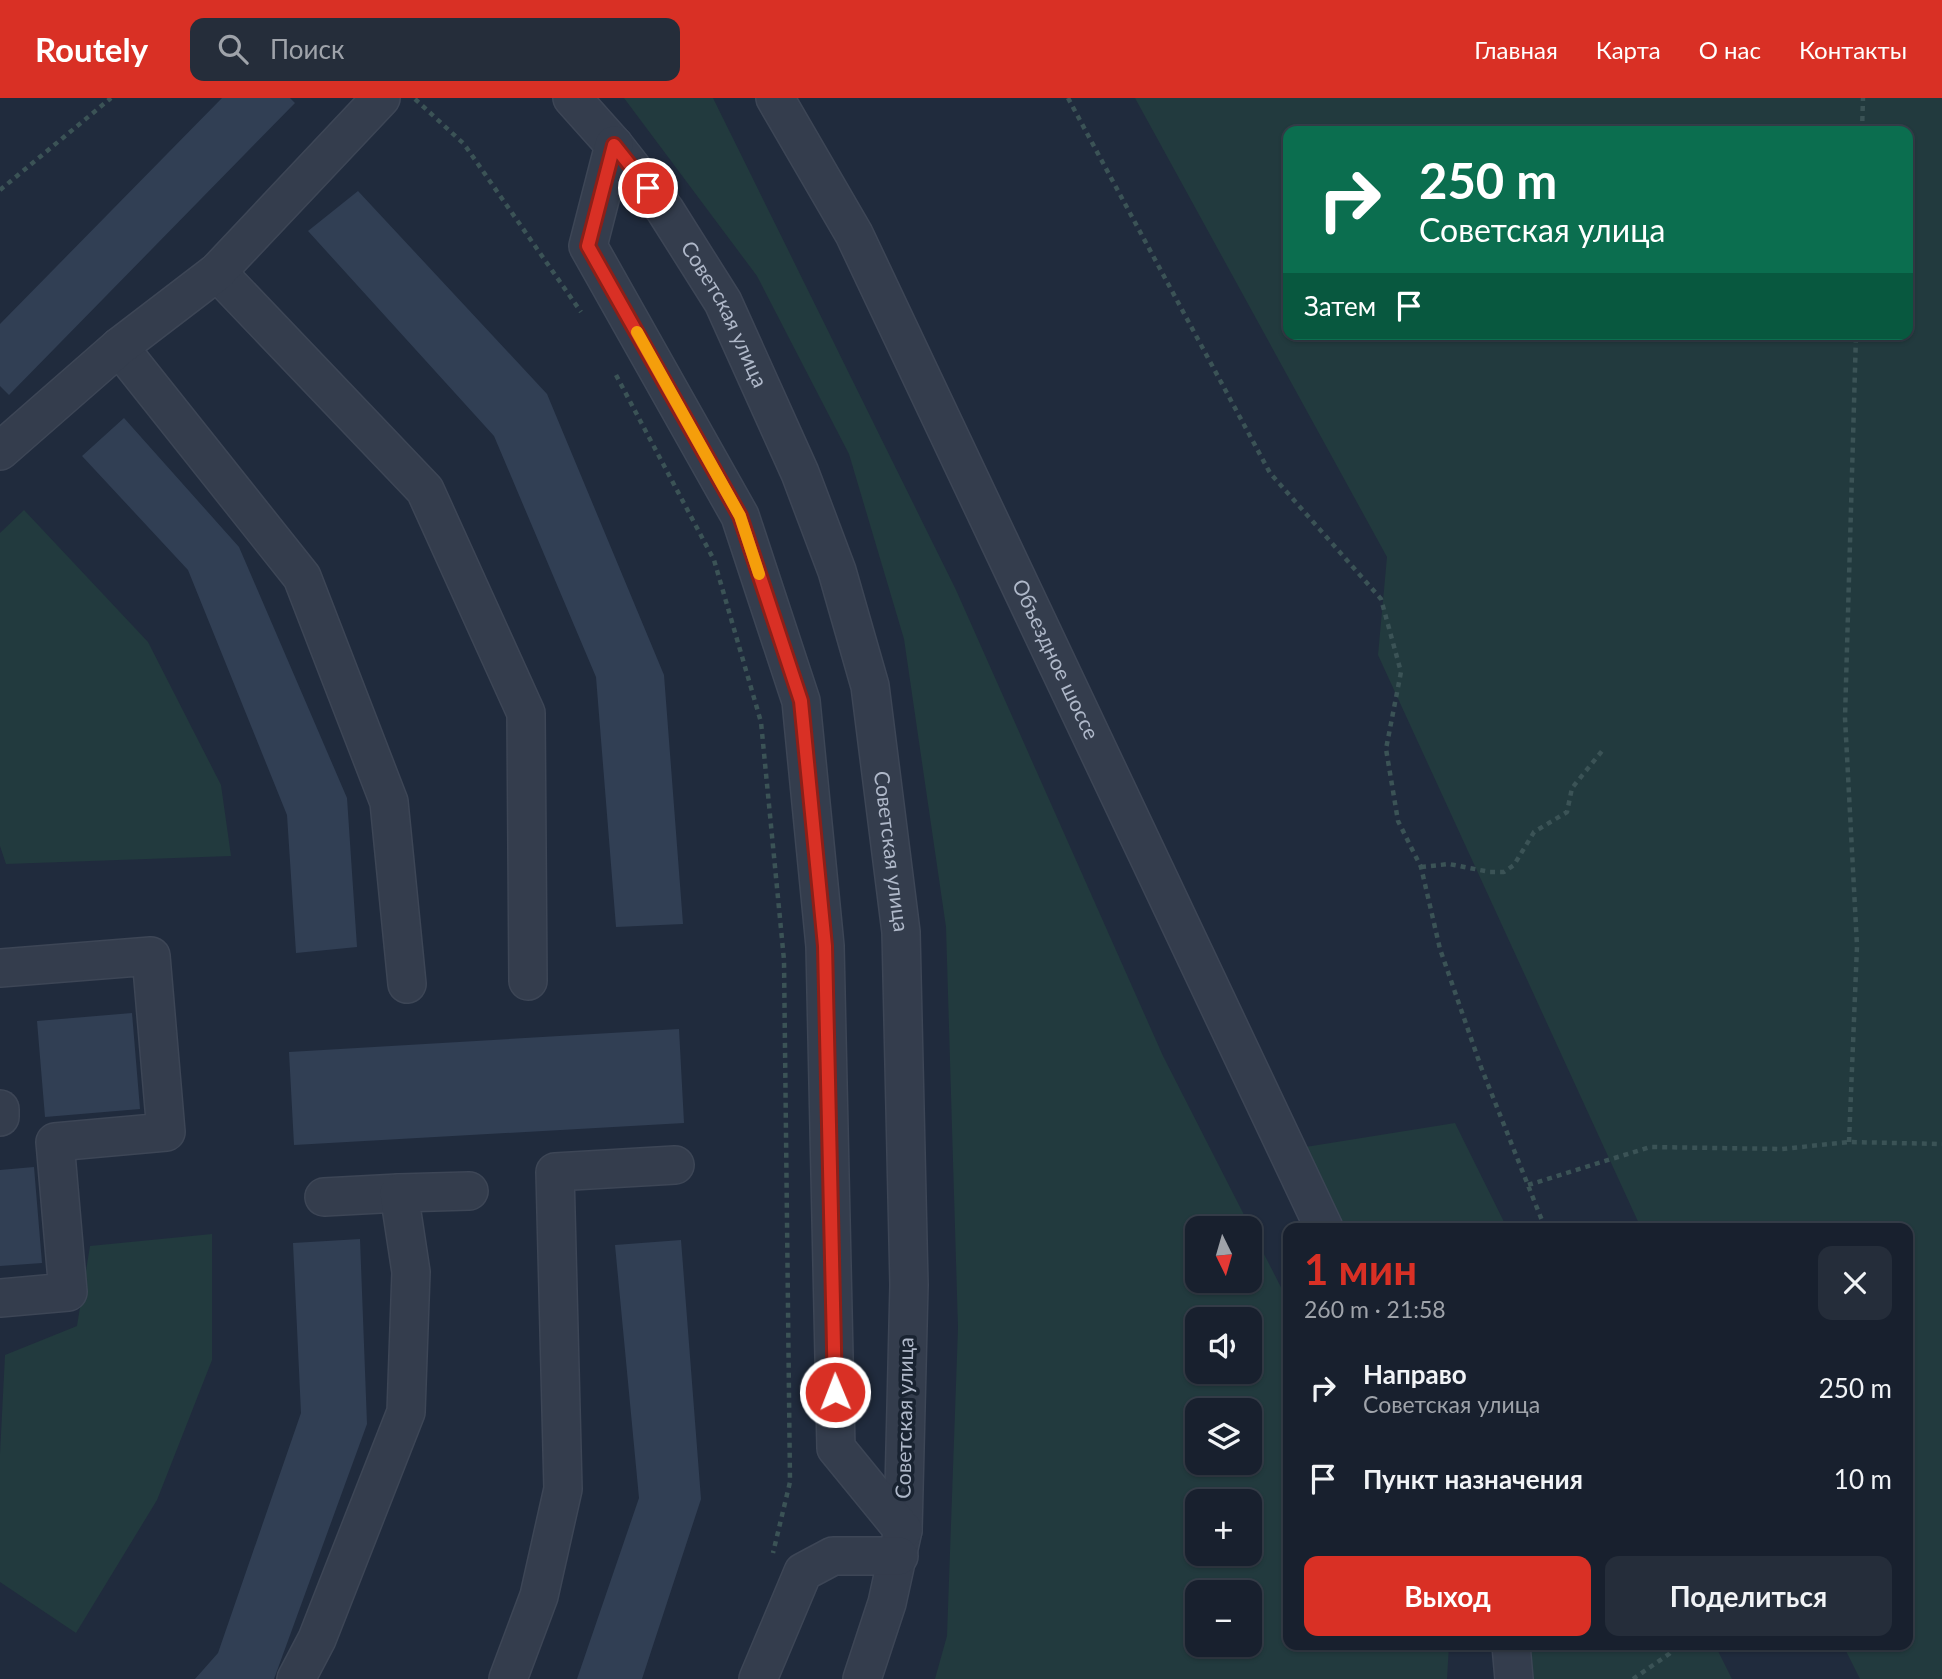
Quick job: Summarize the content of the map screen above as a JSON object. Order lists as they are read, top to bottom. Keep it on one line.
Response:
{"streets":{"street":["Советская улица","Объездное шоссе"]},"north":"bottom","page":{"header":"Routely","search":"Поиск","nav":["Главная","Карта","О нас","Контакты"],"turn":["250 m","Советская улица"],"then":"Затем","map_buttons":["+","−"],"heading":["1 мин","260 m · 21:58"],"list":[{"name":"Направо","note":"Советская улица","value":"250 m"},{"name":"Пункт назначения","value":"10 m"}],"buttons":["Выход","Поделиться"]}}
